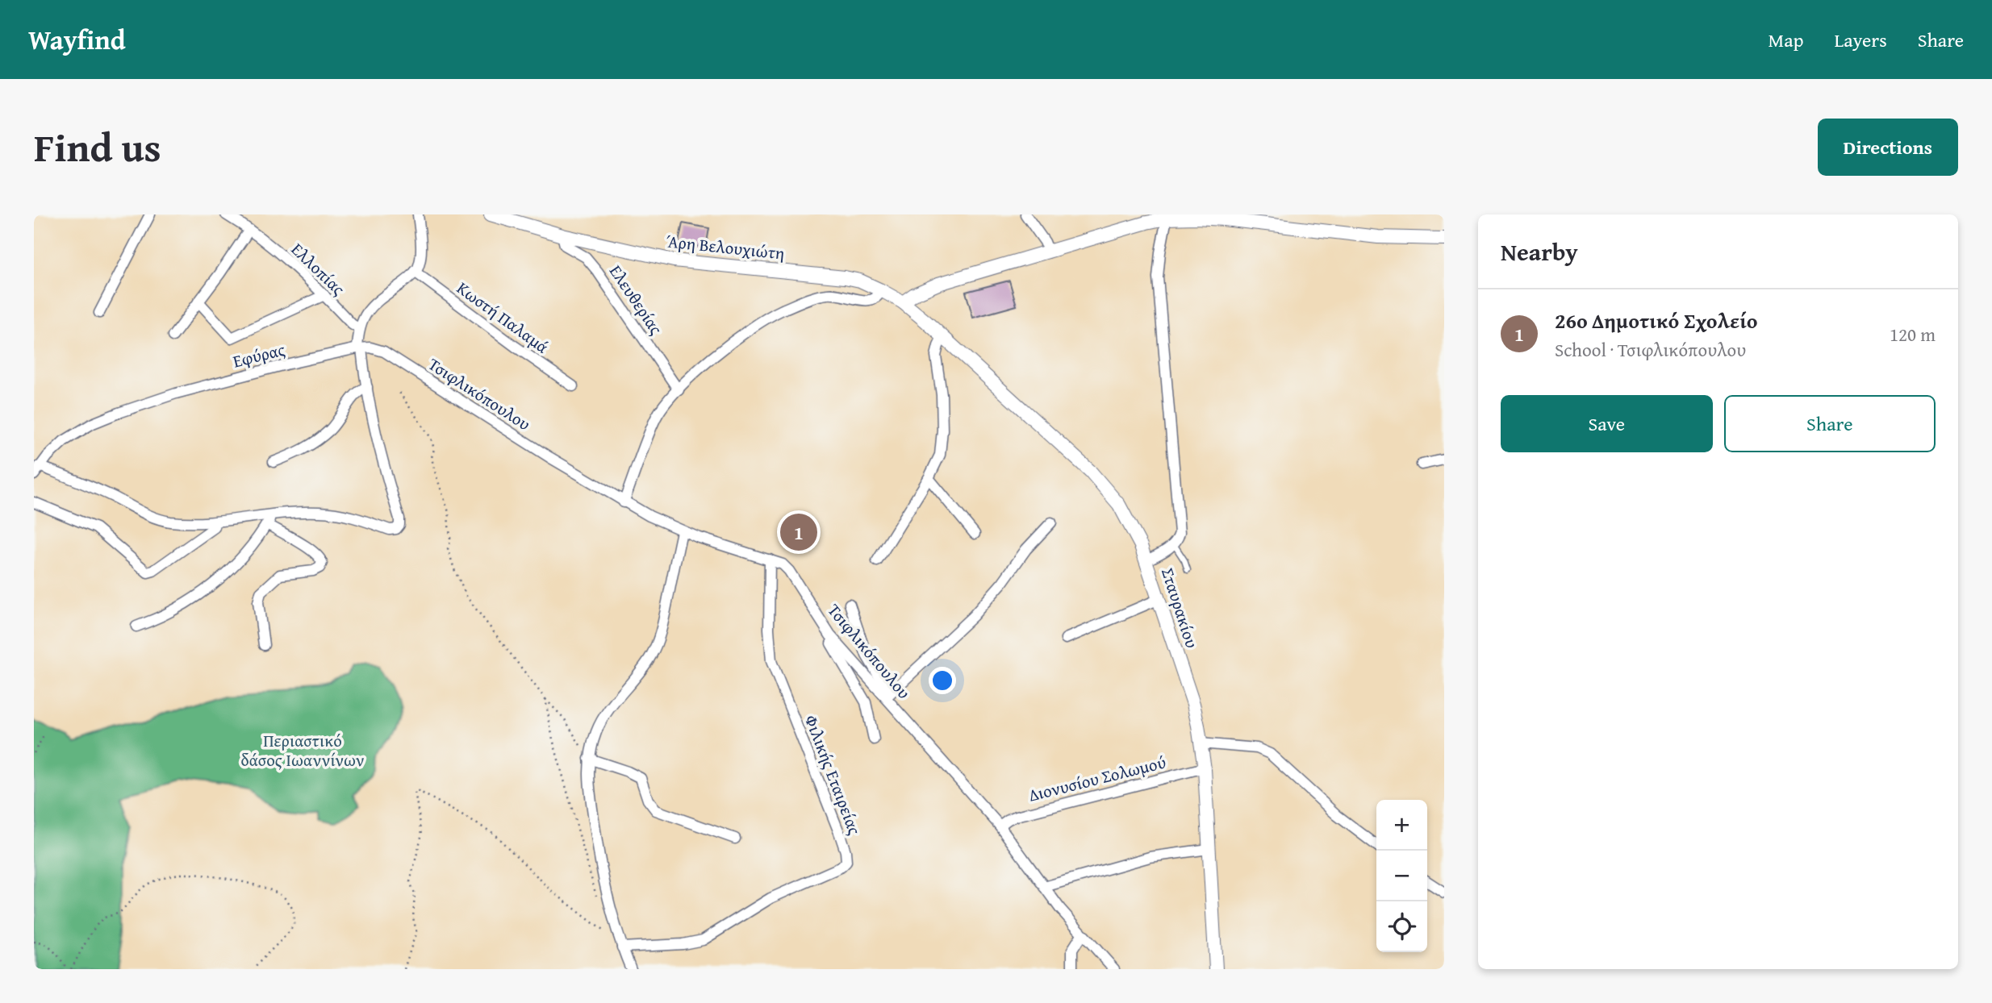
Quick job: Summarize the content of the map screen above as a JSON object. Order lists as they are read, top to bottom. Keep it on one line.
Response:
{"streets":{"street":["Άρη Βελουχιώτη","Ελλοπίας","Ελευθερίας","Κωστή Παλαμά","Εφύρας","Τσιφλικόπουλου","Σταυρακίου","Φιλικής Εταιρείας","Διονυσίου Σολωμού"]},"crossings":[["Άρη Βελουχιώτη","Ελευθερίας"],["Άρη Βελουχιώτη","Σταυρακίου"],["Εφύρας","Τσιφλικόπουλου"],["Τσιφλικόπουλου","Φιλικής Εταιρείας"],["Τσιφλικόπουλου","Διονυσίου Σολωμού"],["Σταυρακίου","Διονυσίου Σολωμού"]],"parks":["Περιαστικό δάσος Ιωαννίνων"],"page":{"header":"Wayfind","nav":["Map","Layers","Share"],"title":"Find us","buttons":["Directions",["Save","Share"]],"heading":"Nearby","list":[{"mark":"1","name":"26ο Δημοτικό Σχολείο","note":"School · Τσιφλικόπουλου","value":"120 m"}],"pins":"1","map_buttons":["+","−"]}}
